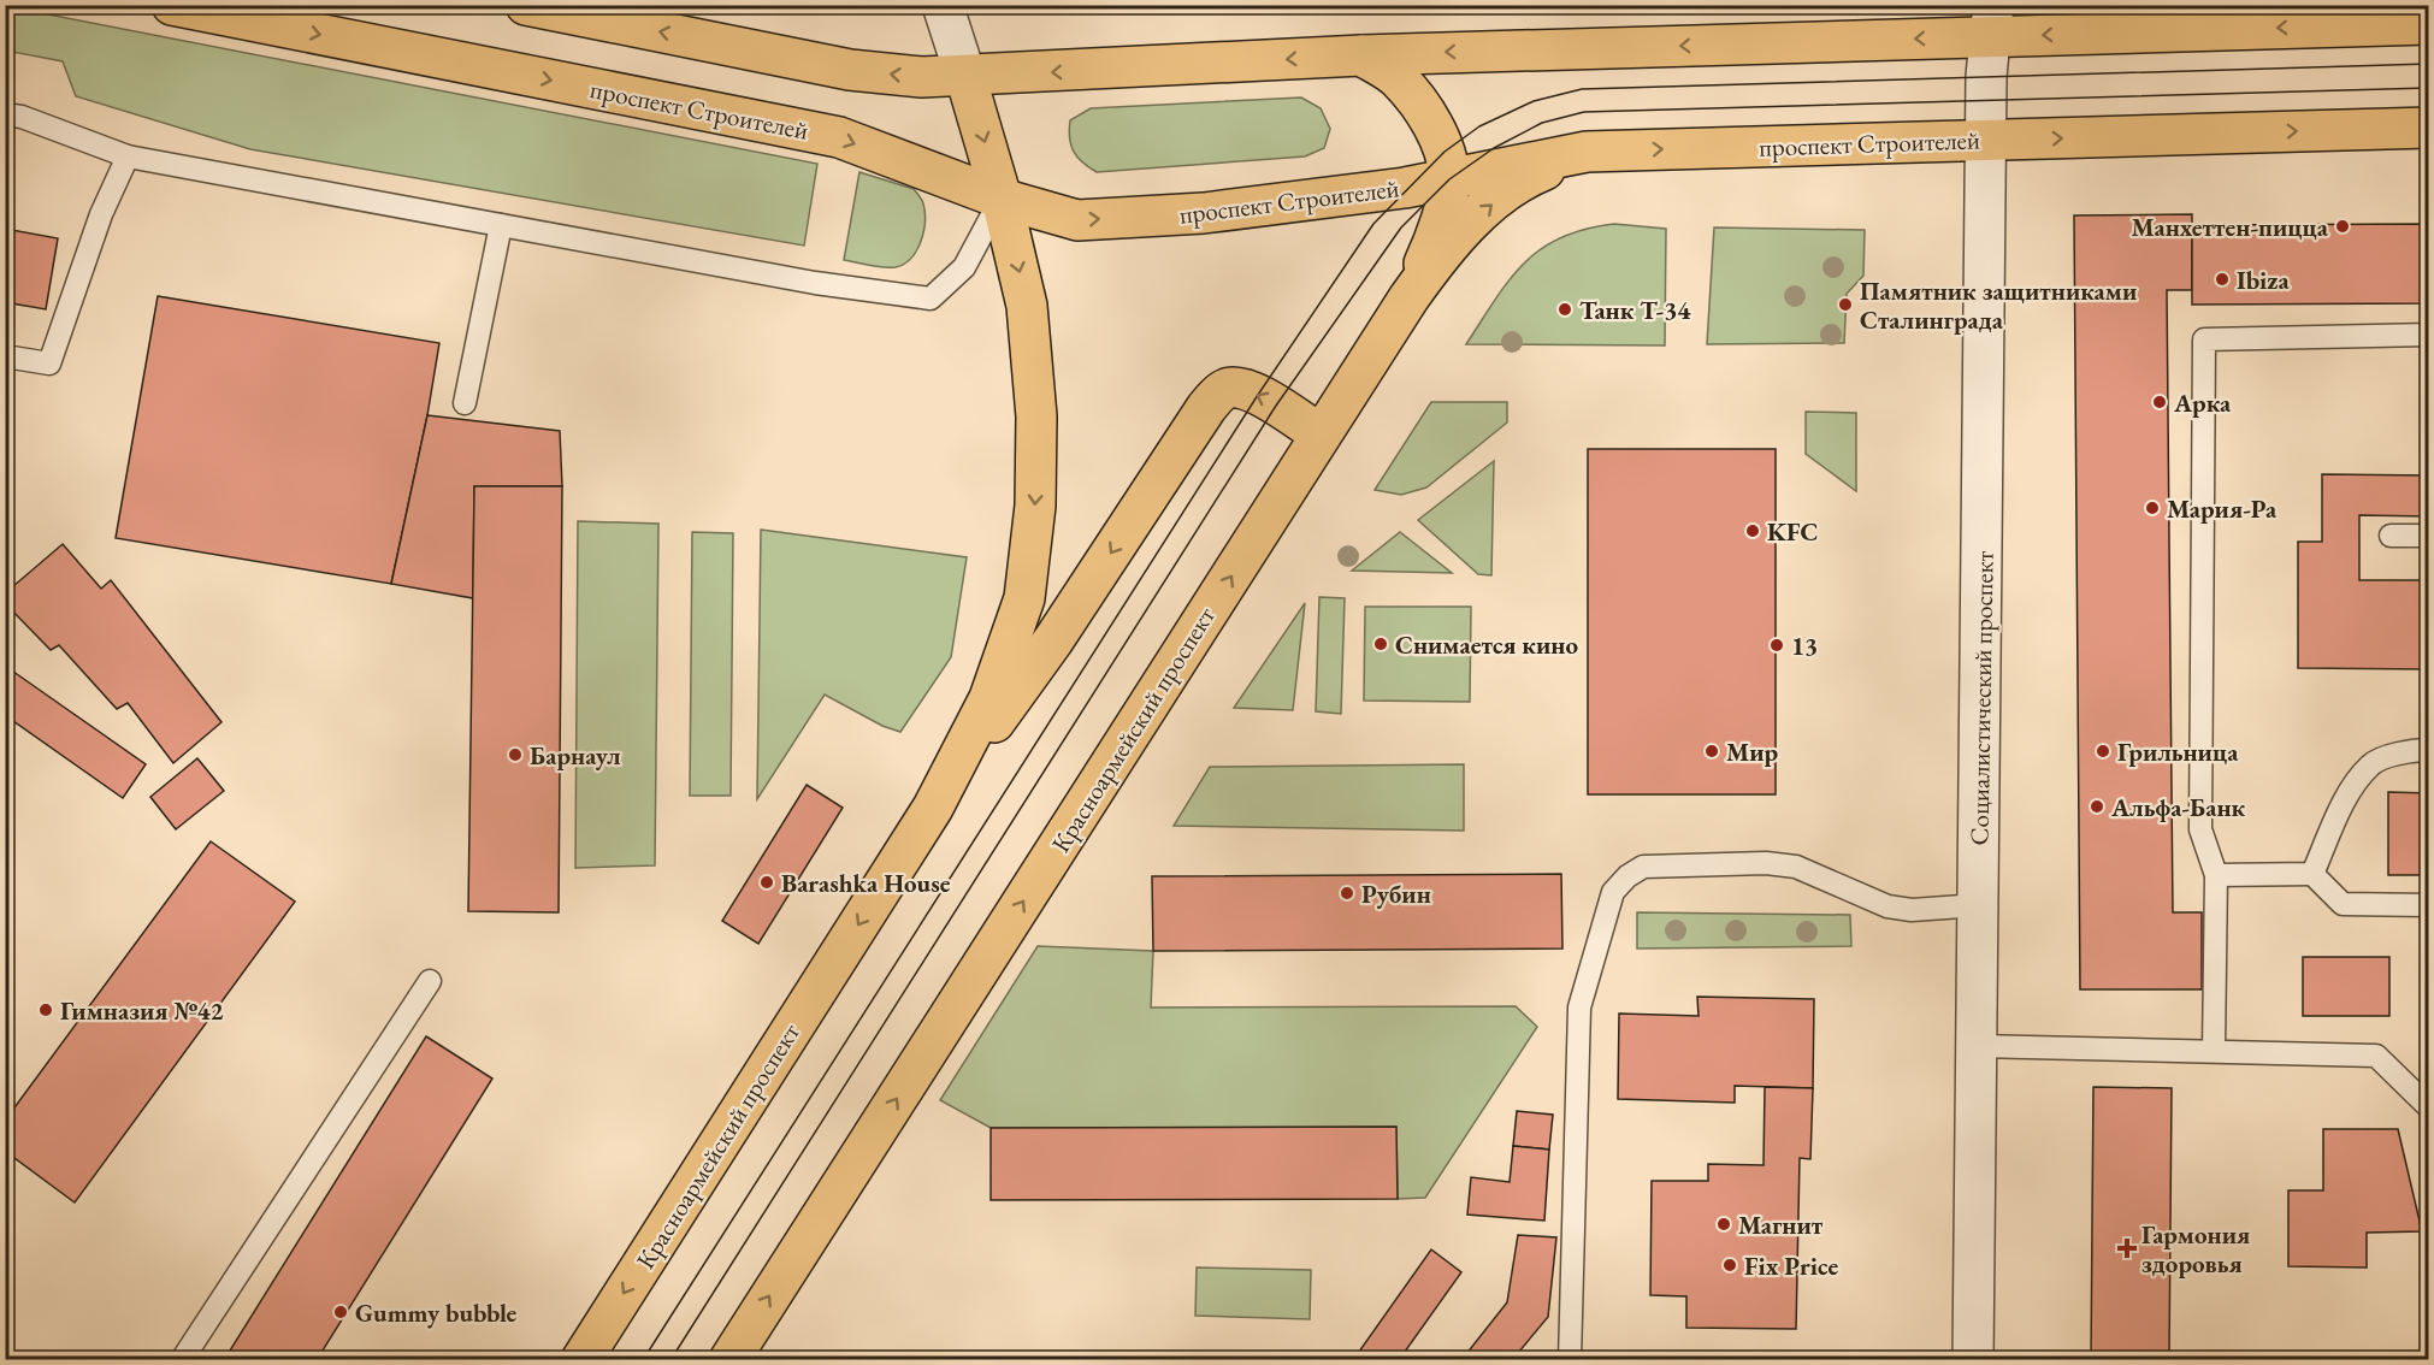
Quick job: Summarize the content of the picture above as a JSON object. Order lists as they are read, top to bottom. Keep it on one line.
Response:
{"streets":{"main road":["проспект Строителей","Красноармейский проспект"],"street":["Социалистический проспект"]},"crossings":[["проспект Строителей","Социалистический проспект"],["проспект Строителей","Красноармейский проспект"]],"places":{"other":["Манхеттен-пицца","Ibiza","Памятник защитниками Сталинграда","Танк Т-34","Арка","Мария-Ра","KFC","Снимается кино","13","Мир","Грильница","Барнаул","Альфа-Банк","Barashka House","Рубин","Гимназия №42","Магнит","Fix Price","Gummy bubble"],"health":["Гармония здоровья"]}}
